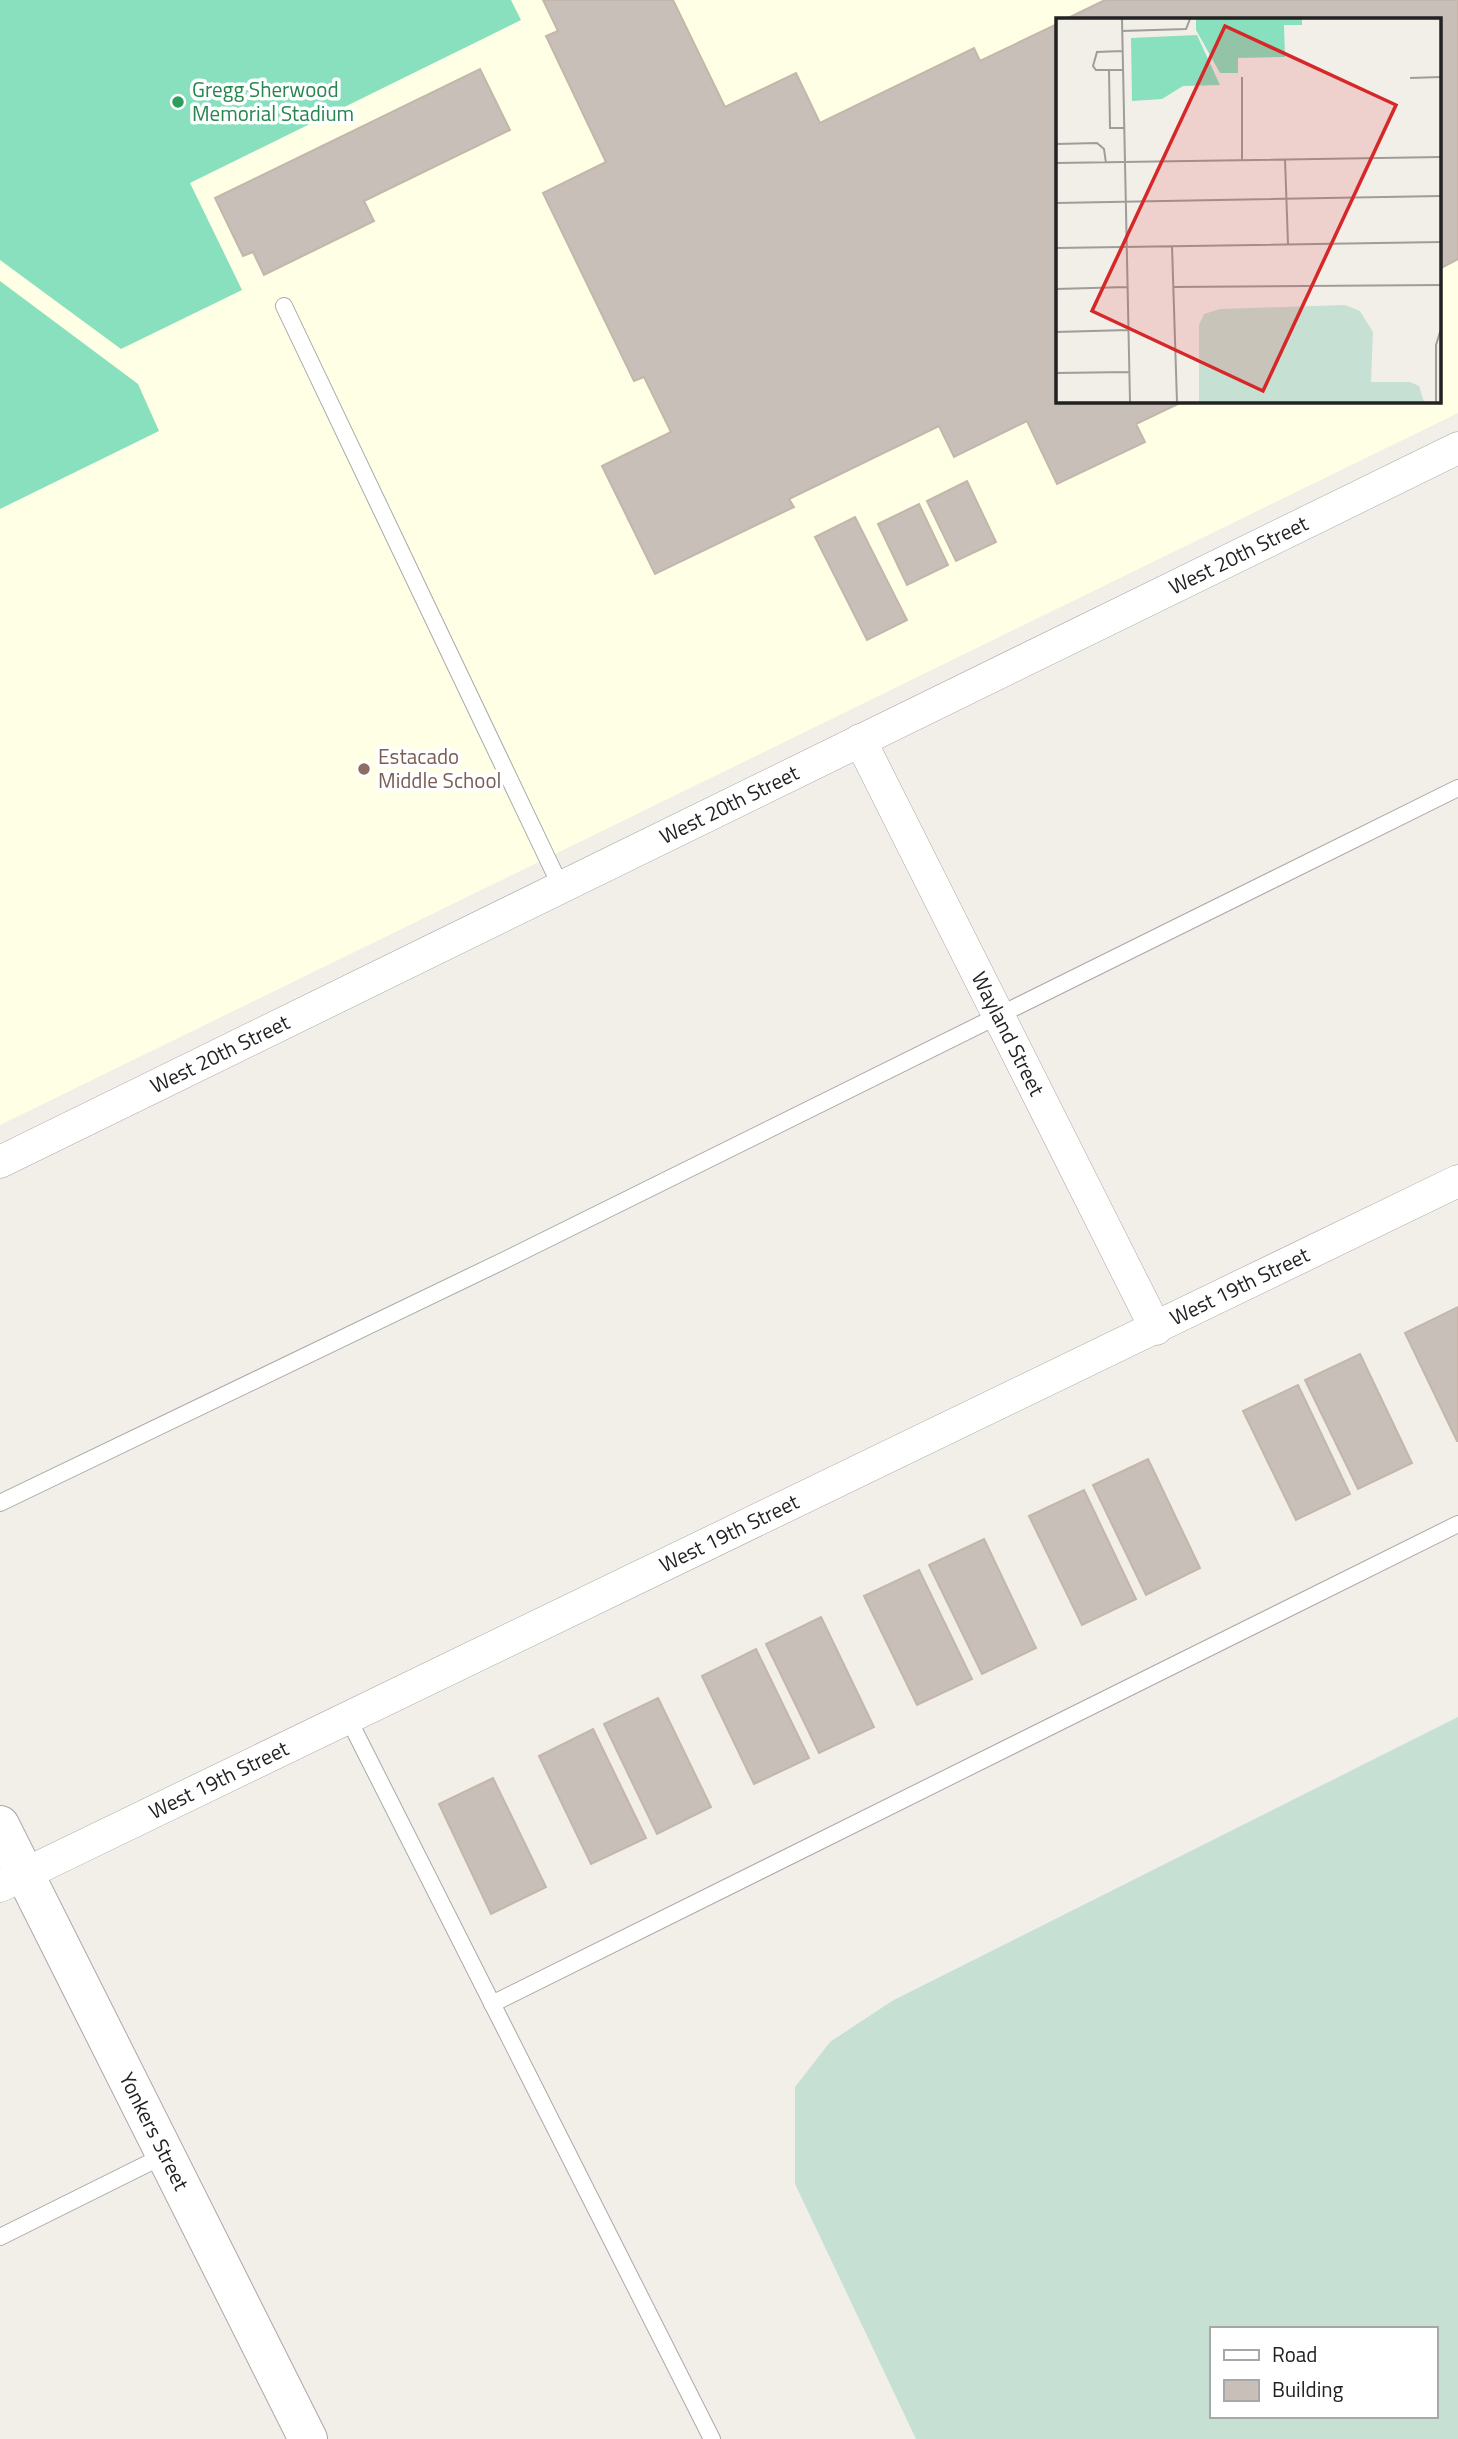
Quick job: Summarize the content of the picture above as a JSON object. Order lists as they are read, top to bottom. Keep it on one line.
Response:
{"streets":{"street":["West 20th Street","Wayland Street","West 19th Street","Yonkers Street"]},"crossings":[["West 20th Street","Wayland Street"],["Wayland Street","West 19th Street"],["West 19th Street","Yonkers Street"]],"places":["Gregg Sherwood Memorial Stadium","Estacado Middle School"],"legend":["Road","Building"]}
